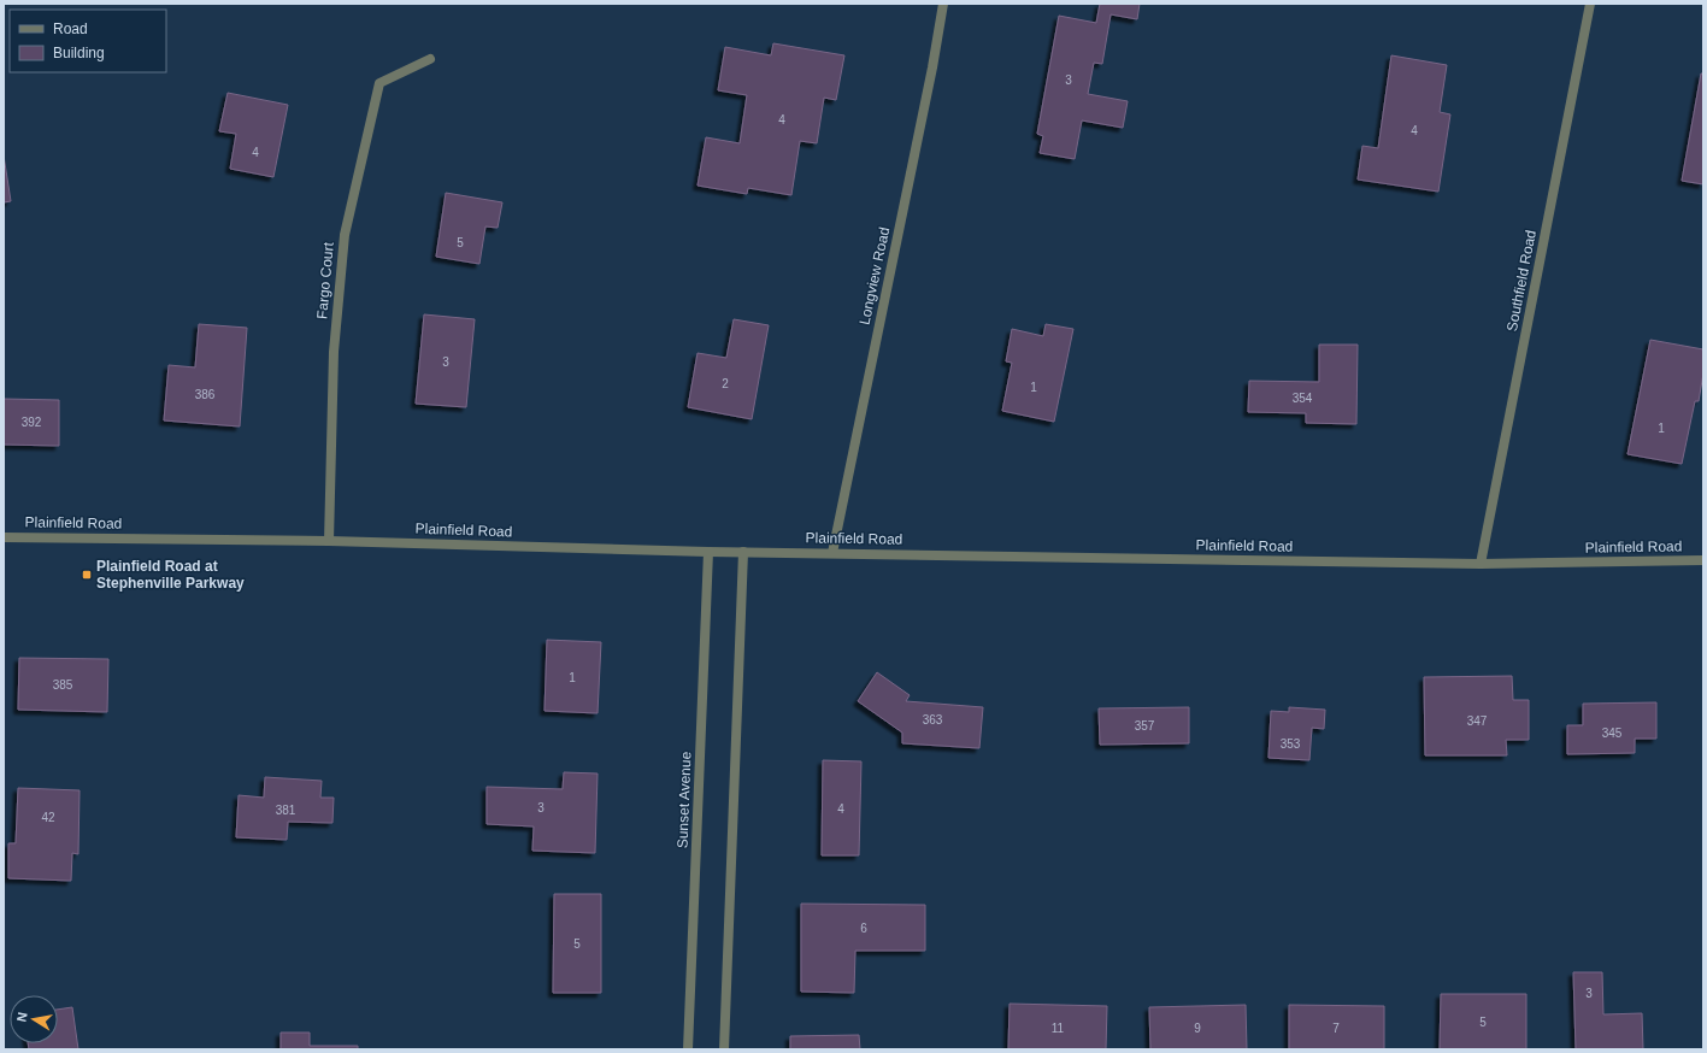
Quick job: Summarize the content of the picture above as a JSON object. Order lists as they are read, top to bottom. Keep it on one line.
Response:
{"streets":{"street":["Longview Road","Fargo Court","Southfield Road","Plainfield Road","Sunset Avenue"]},"crossings":[["Longview Road","Plainfield Road"],["Fargo Court","Plainfield Road"],["Southfield Road","Plainfield Road"],["Plainfield Road","Sunset Avenue"]],"places":{"transit":["Plainfield Road at Stephenville Parkway"]},"house_numbers":["3","4","4","4","5","3","2","1","386","354","392","1","1","385","363","347","357","345","353","3","4","381","42","6","5","3","5","11","9","7"],"legend":["Road","Building"],"north":"left"}
